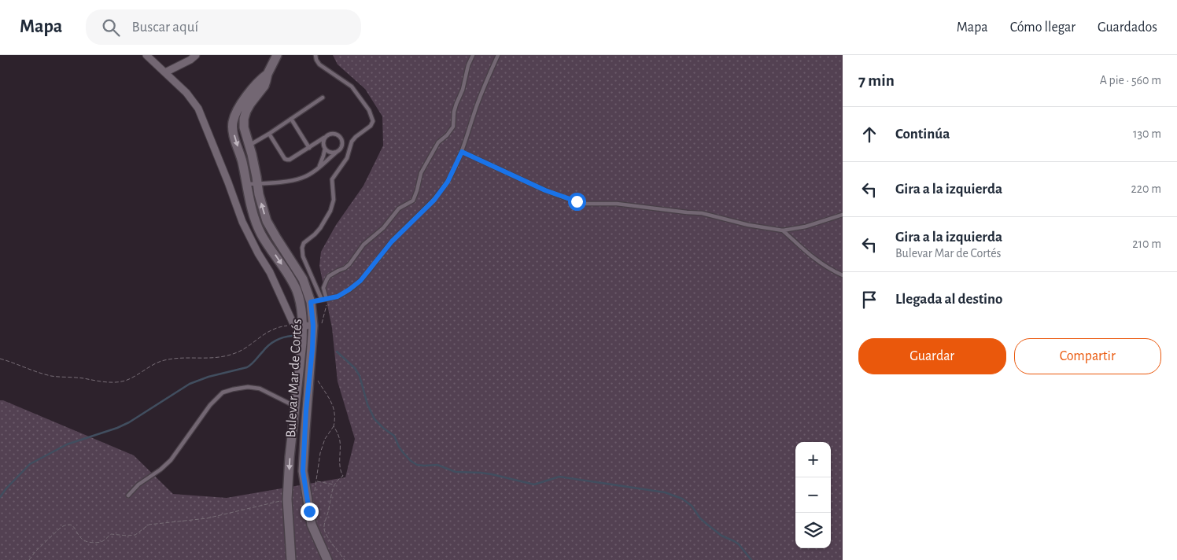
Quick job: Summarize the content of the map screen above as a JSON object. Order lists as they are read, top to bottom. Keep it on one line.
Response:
{"streets":{"street":["Bulevar Mar de Cortés"]},"page":{"header":"Mapa","search":"Buscar aquí","nav":["Mapa","Cómo llegar","Guardados"],"heading":["7 min","A pie · 560 m"],"list":[["Continúa","130 m"],["Gira a la izquierda","220 m"],["Gira a la izquierda","Bulevar Mar de Cortés","210 m"],"Llegada al destino"],"buttons":["Guardar","Compartir"],"map_buttons":["+","−"]}}
